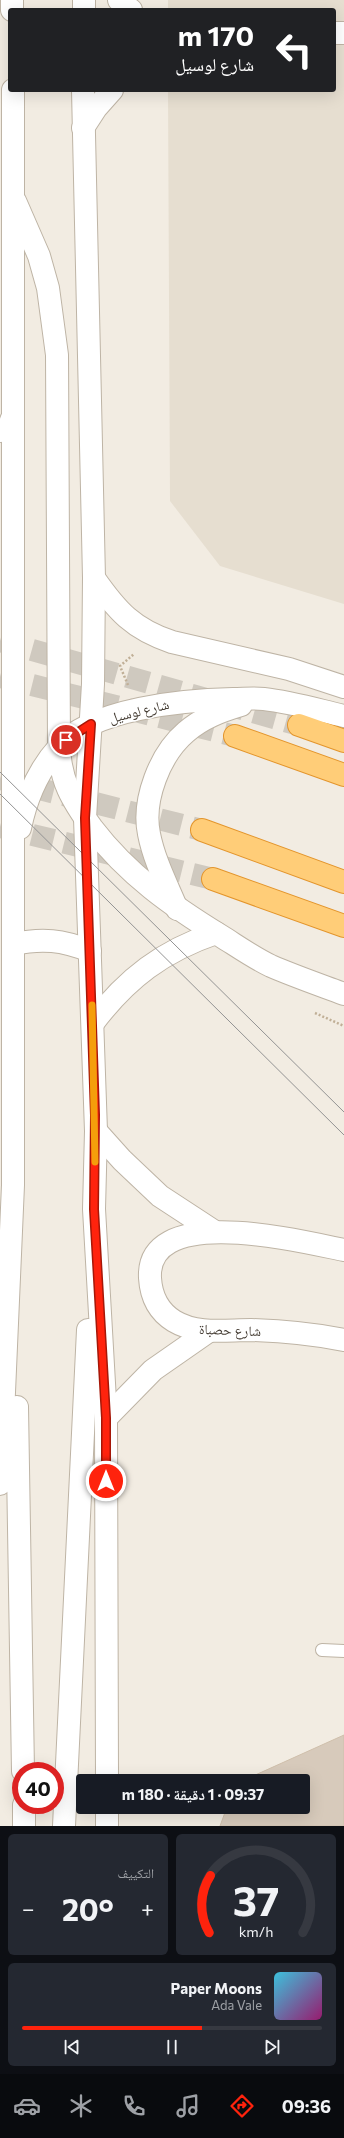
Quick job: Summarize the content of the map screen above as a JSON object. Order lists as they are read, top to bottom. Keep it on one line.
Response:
{"streets":{"street":["شارع لوسيل","شارع حصباة"]},"page":{"turn":["170 m","شارع لوسيل"],"limit":"40","trip":"09:37 · 1 دقيقة · 180 m","tile":"التكييف","heat":["−","20°","+"],"song":["Paper Moons","Ada Vale"],"tabs":"09:36","gauge":["37","km/h"]}}
